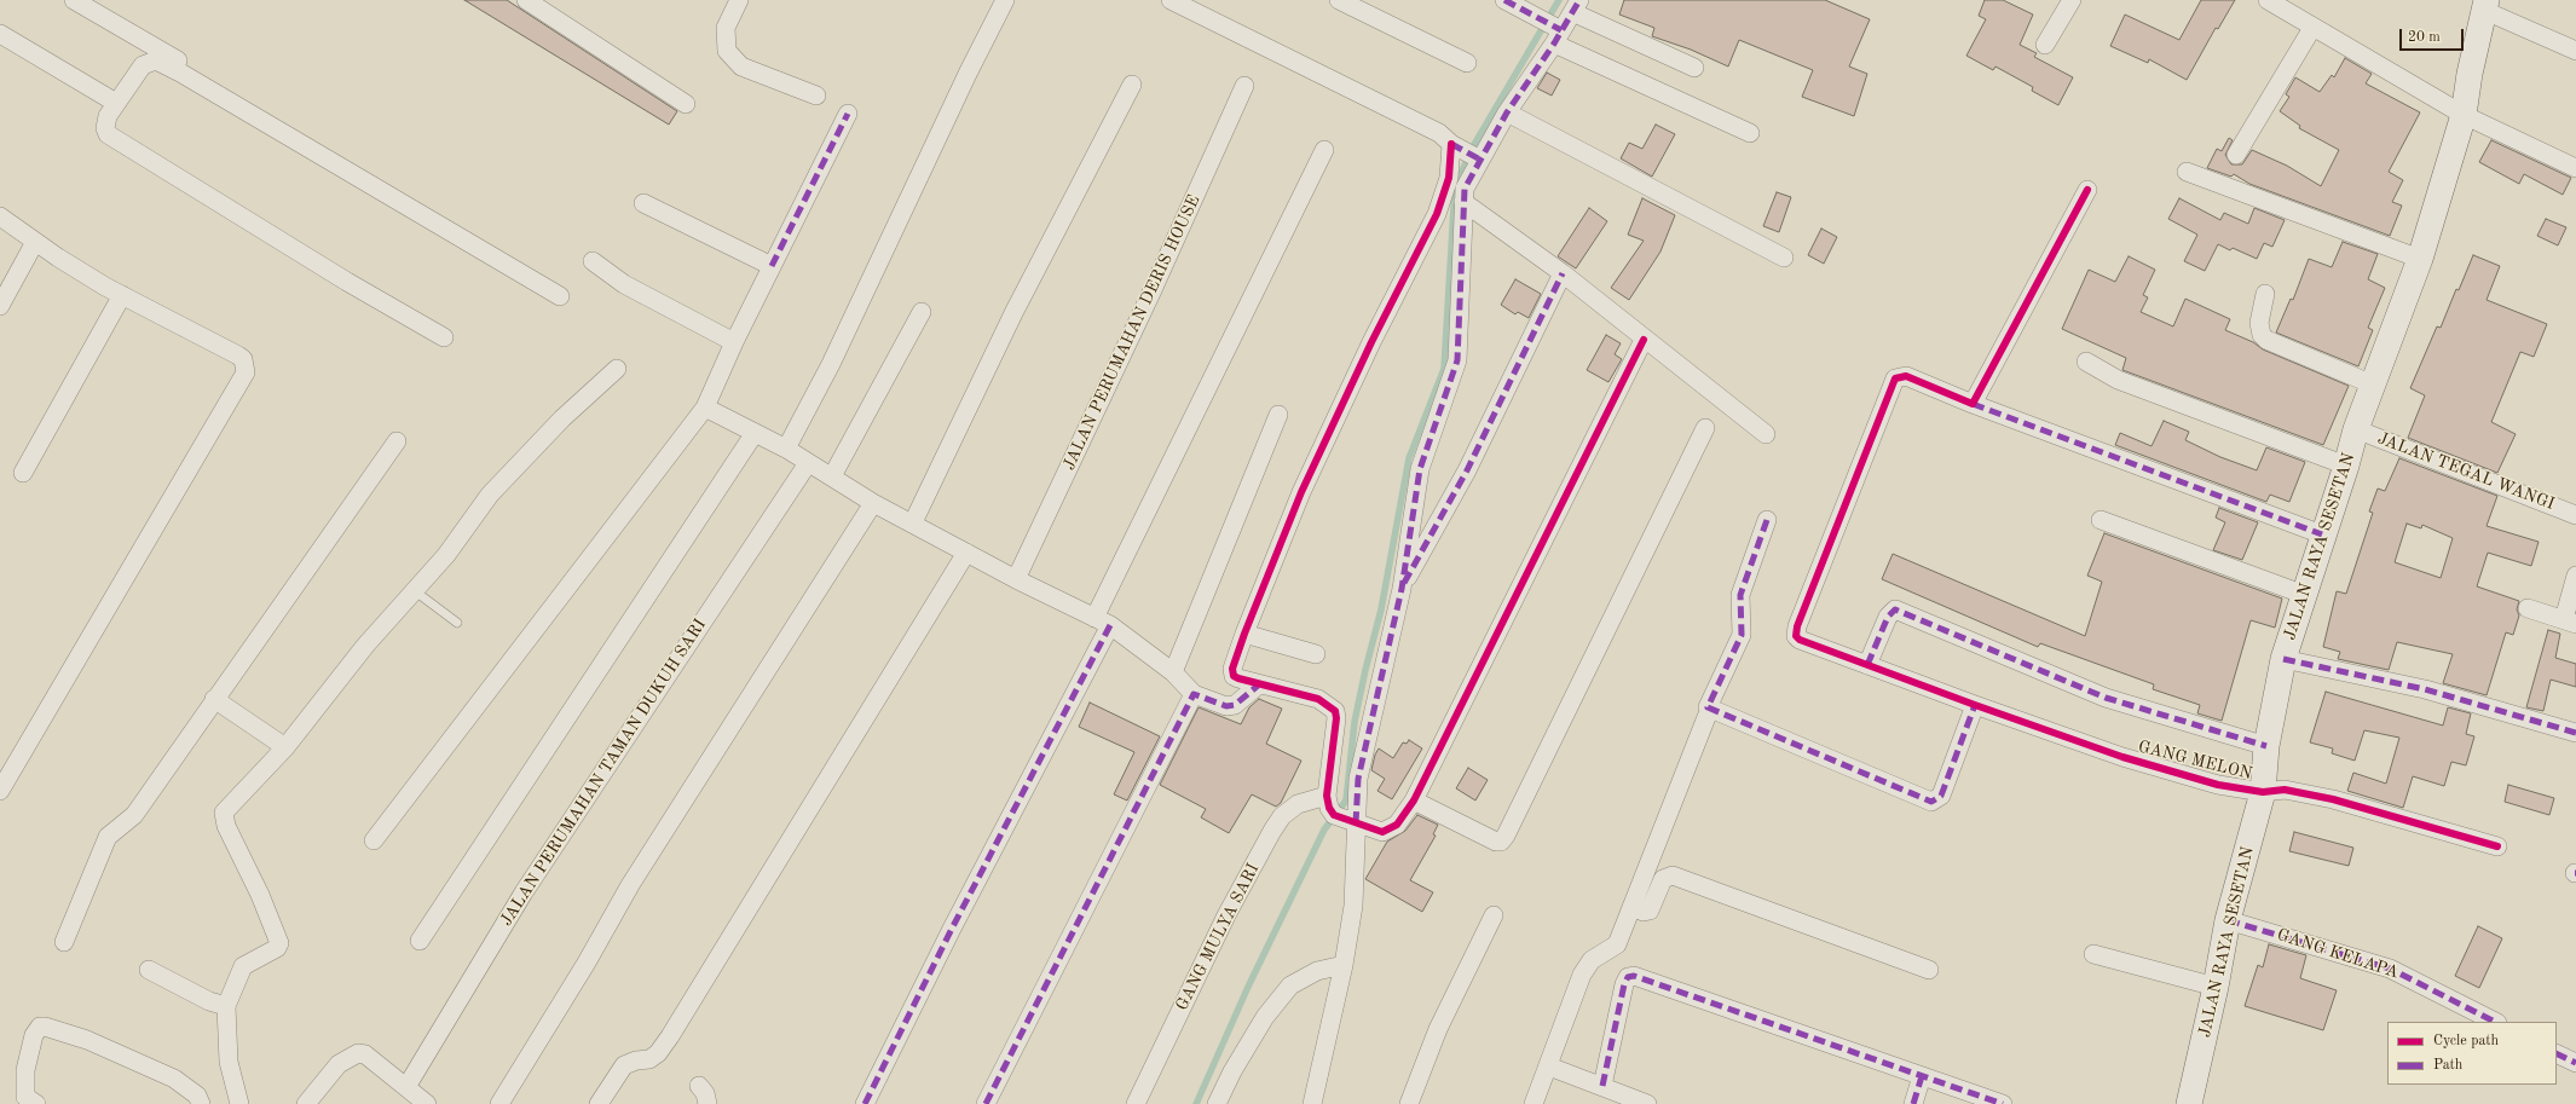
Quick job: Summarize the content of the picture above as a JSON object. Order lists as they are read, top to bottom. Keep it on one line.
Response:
{"streets":{"main road":["JALAN RAYA SESETAN"],"street":["JALAN PERUMAHAN DERIS HOUSE","JALAN TEGAL WANGI","GANG MELON","JALAN PERUMAHAN TAMAN DUKUH SARI","GANG MULYA SARI","GANG KELAPA"]},"crossings":[["JALAN TEGAL WANGI","JALAN RAYA SESETAN"],["JALAN RAYA SESETAN","GANG MELON"],["JALAN RAYA SESETAN","GANG KELAPA"]],"legend":["Cycle path","Path"],"scale_bar":"20 m"}
